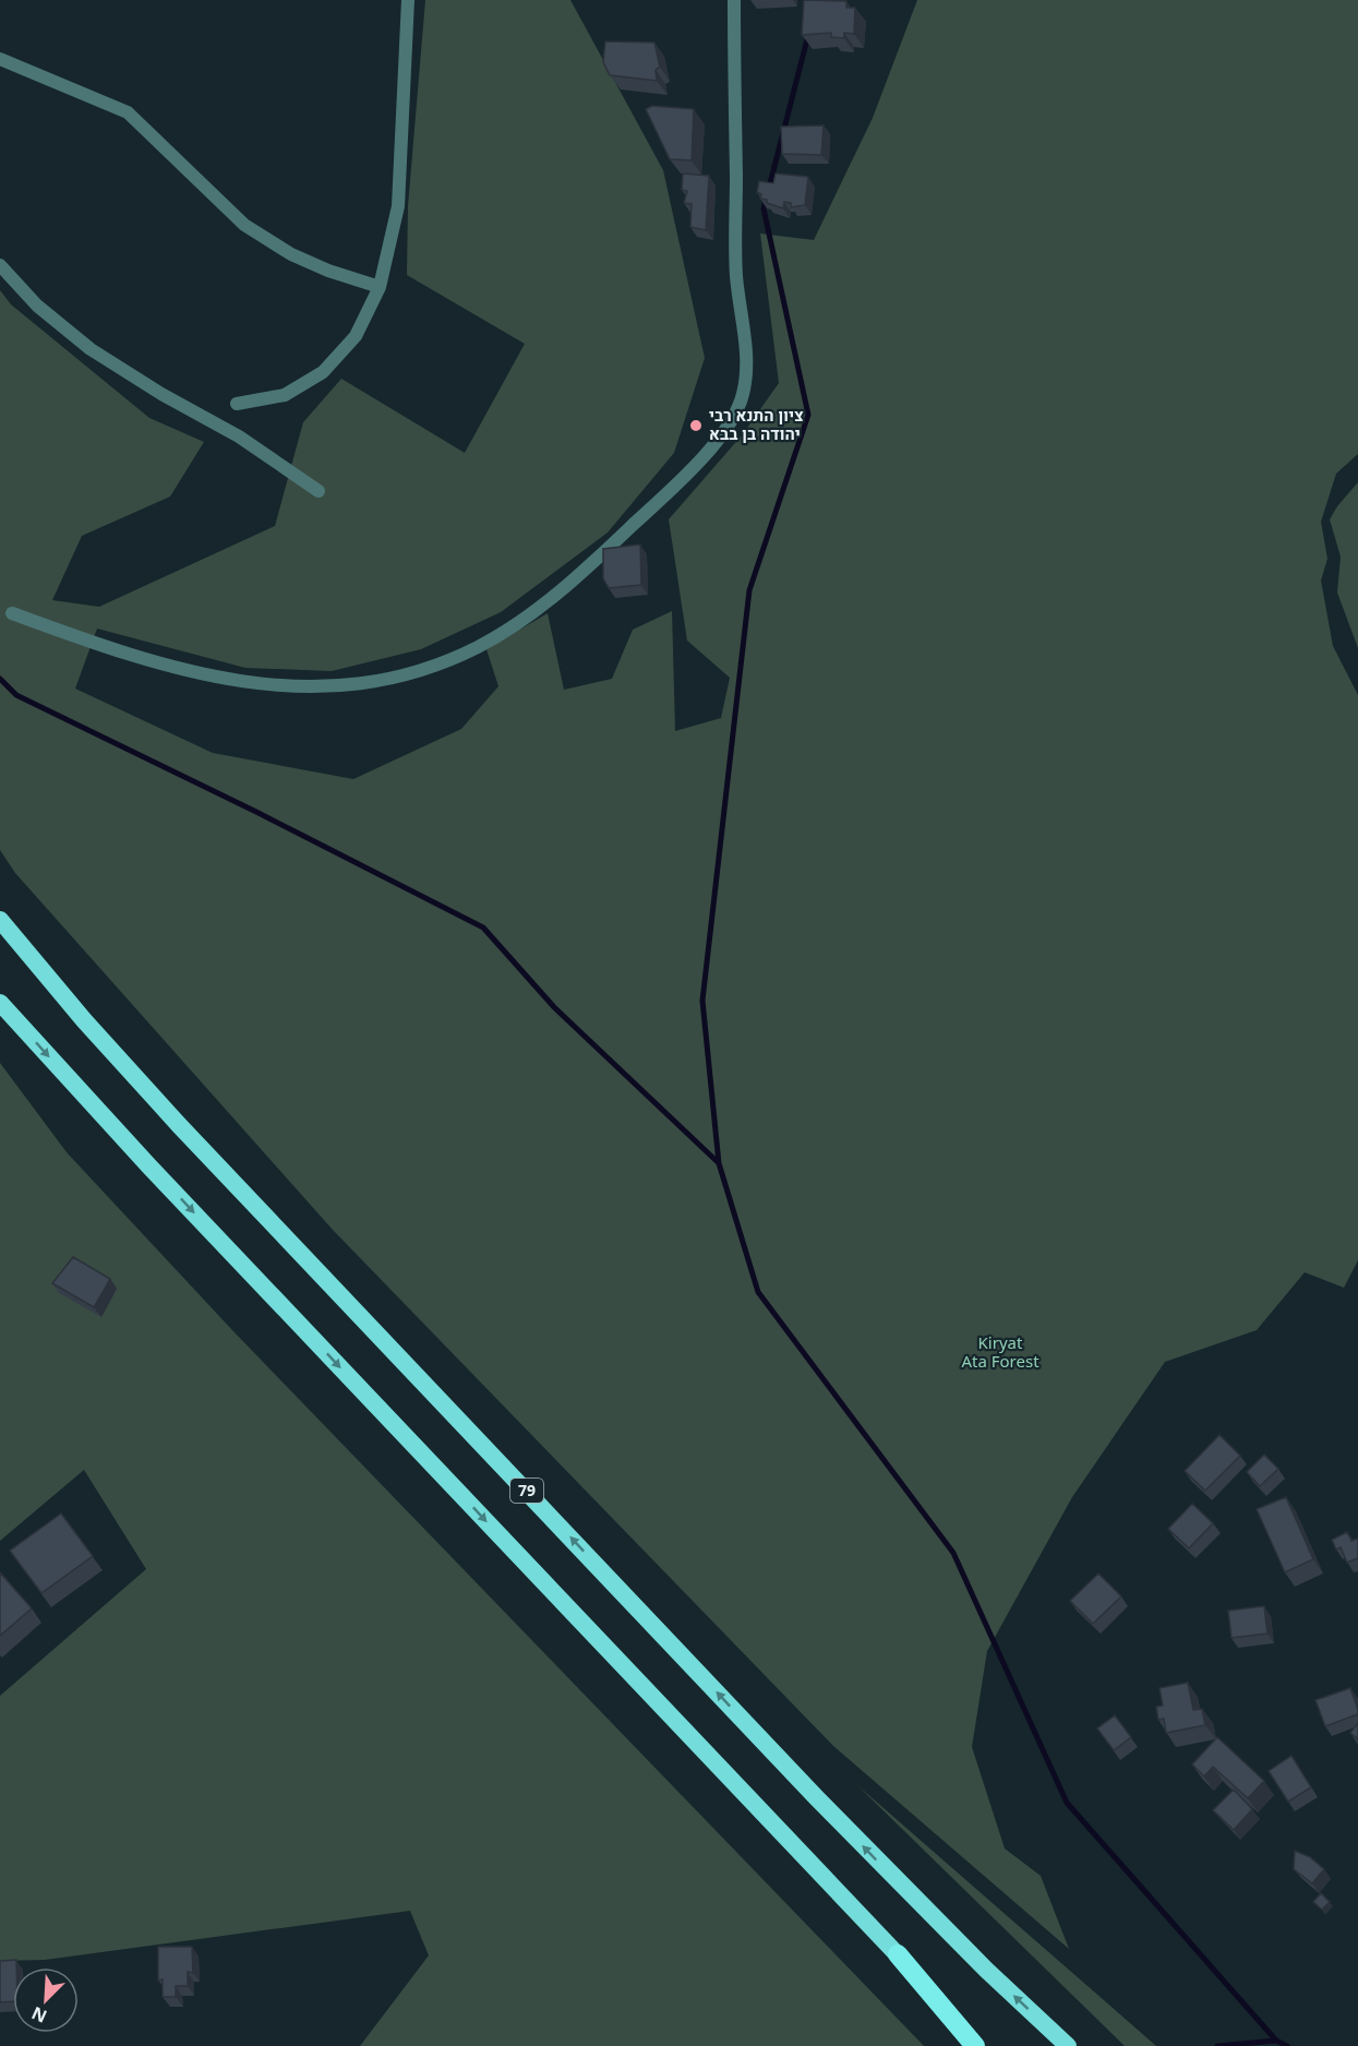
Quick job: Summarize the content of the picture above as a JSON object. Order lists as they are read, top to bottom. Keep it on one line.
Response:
{"streets":{"highway":["79"]},"parks":["Kiryat Ata Forest"],"places":["ציון התנא רבי יהודה בן בבא"],"north":"bottom left"}
